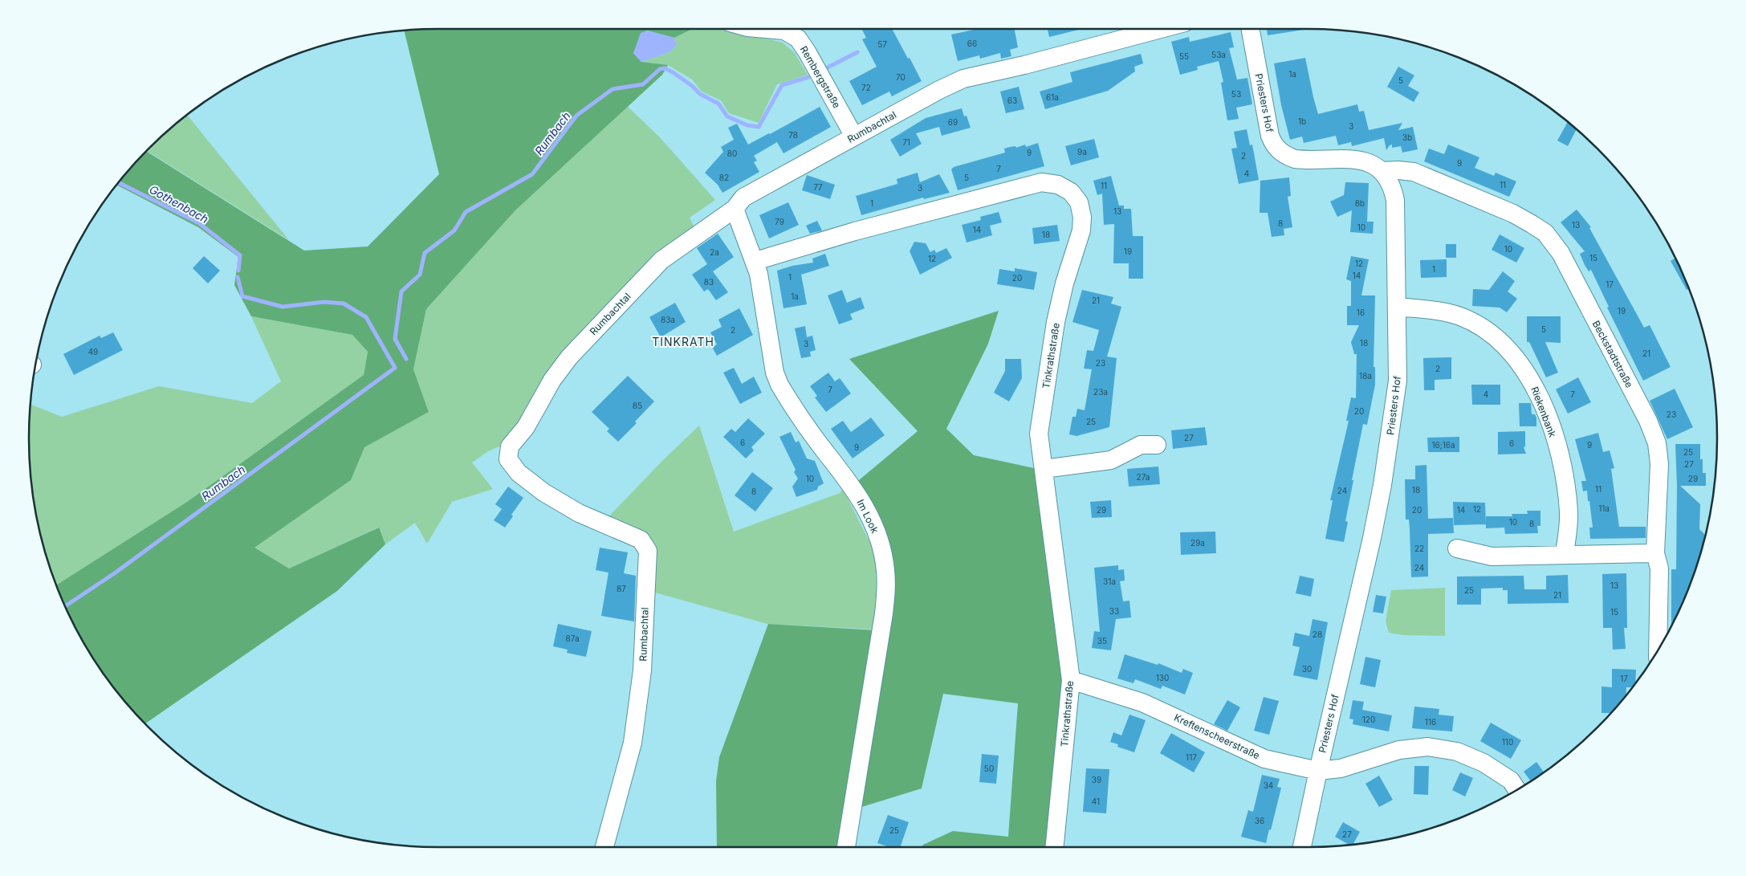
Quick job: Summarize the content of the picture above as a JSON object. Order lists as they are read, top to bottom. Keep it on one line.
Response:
{"streets":{"street":["Rembergstraße","Priesters Hof","Rumbachtal","Beckstadtstraße","Tinkrathstraße","Riekenbank","Im Look","Kreftenscheerstraße"]},"crossings":[["Rembergstraße","Rumbachtal"],["Priesters Hof","Beckstadtstraße"],["Priesters Hof","Riekenbank"],["Priesters Hof","Kreftenscheerstraße"],["Rumbachtal","Im Look"],["Tinkrathstraße","Im Look"],["Tinkrathstraße","Kreftenscheerstraße"]],"districts":["TINKRATH"],"water":["Rumbach","Gothenbach"],"house_numbers":["66","57","53a","55","1a","70","5","72","53","61a","63","1b","69","3","78","3b","71","9a","9","80","2","9","7","4","82","5","11","11","77","3","1","8b","13","79","8","13","10","14","18","10","19","2a","15","12","12","1","14","1","20","83","17","1a","21","19","16","83a","5","2","18","3","49","21","23","2","18a","7","23a","4","7","85","20","23","25","27","6","6","16;16a","9","9","25","27","27a","10","29","11","18","24","8","11a","12","29","20","14","10","8","29a","22","24","31a","13","87","25","21","33","15","28","87a","35","30","130","17","120","116","110","117","50","39","34","41","36","25","27"]}
